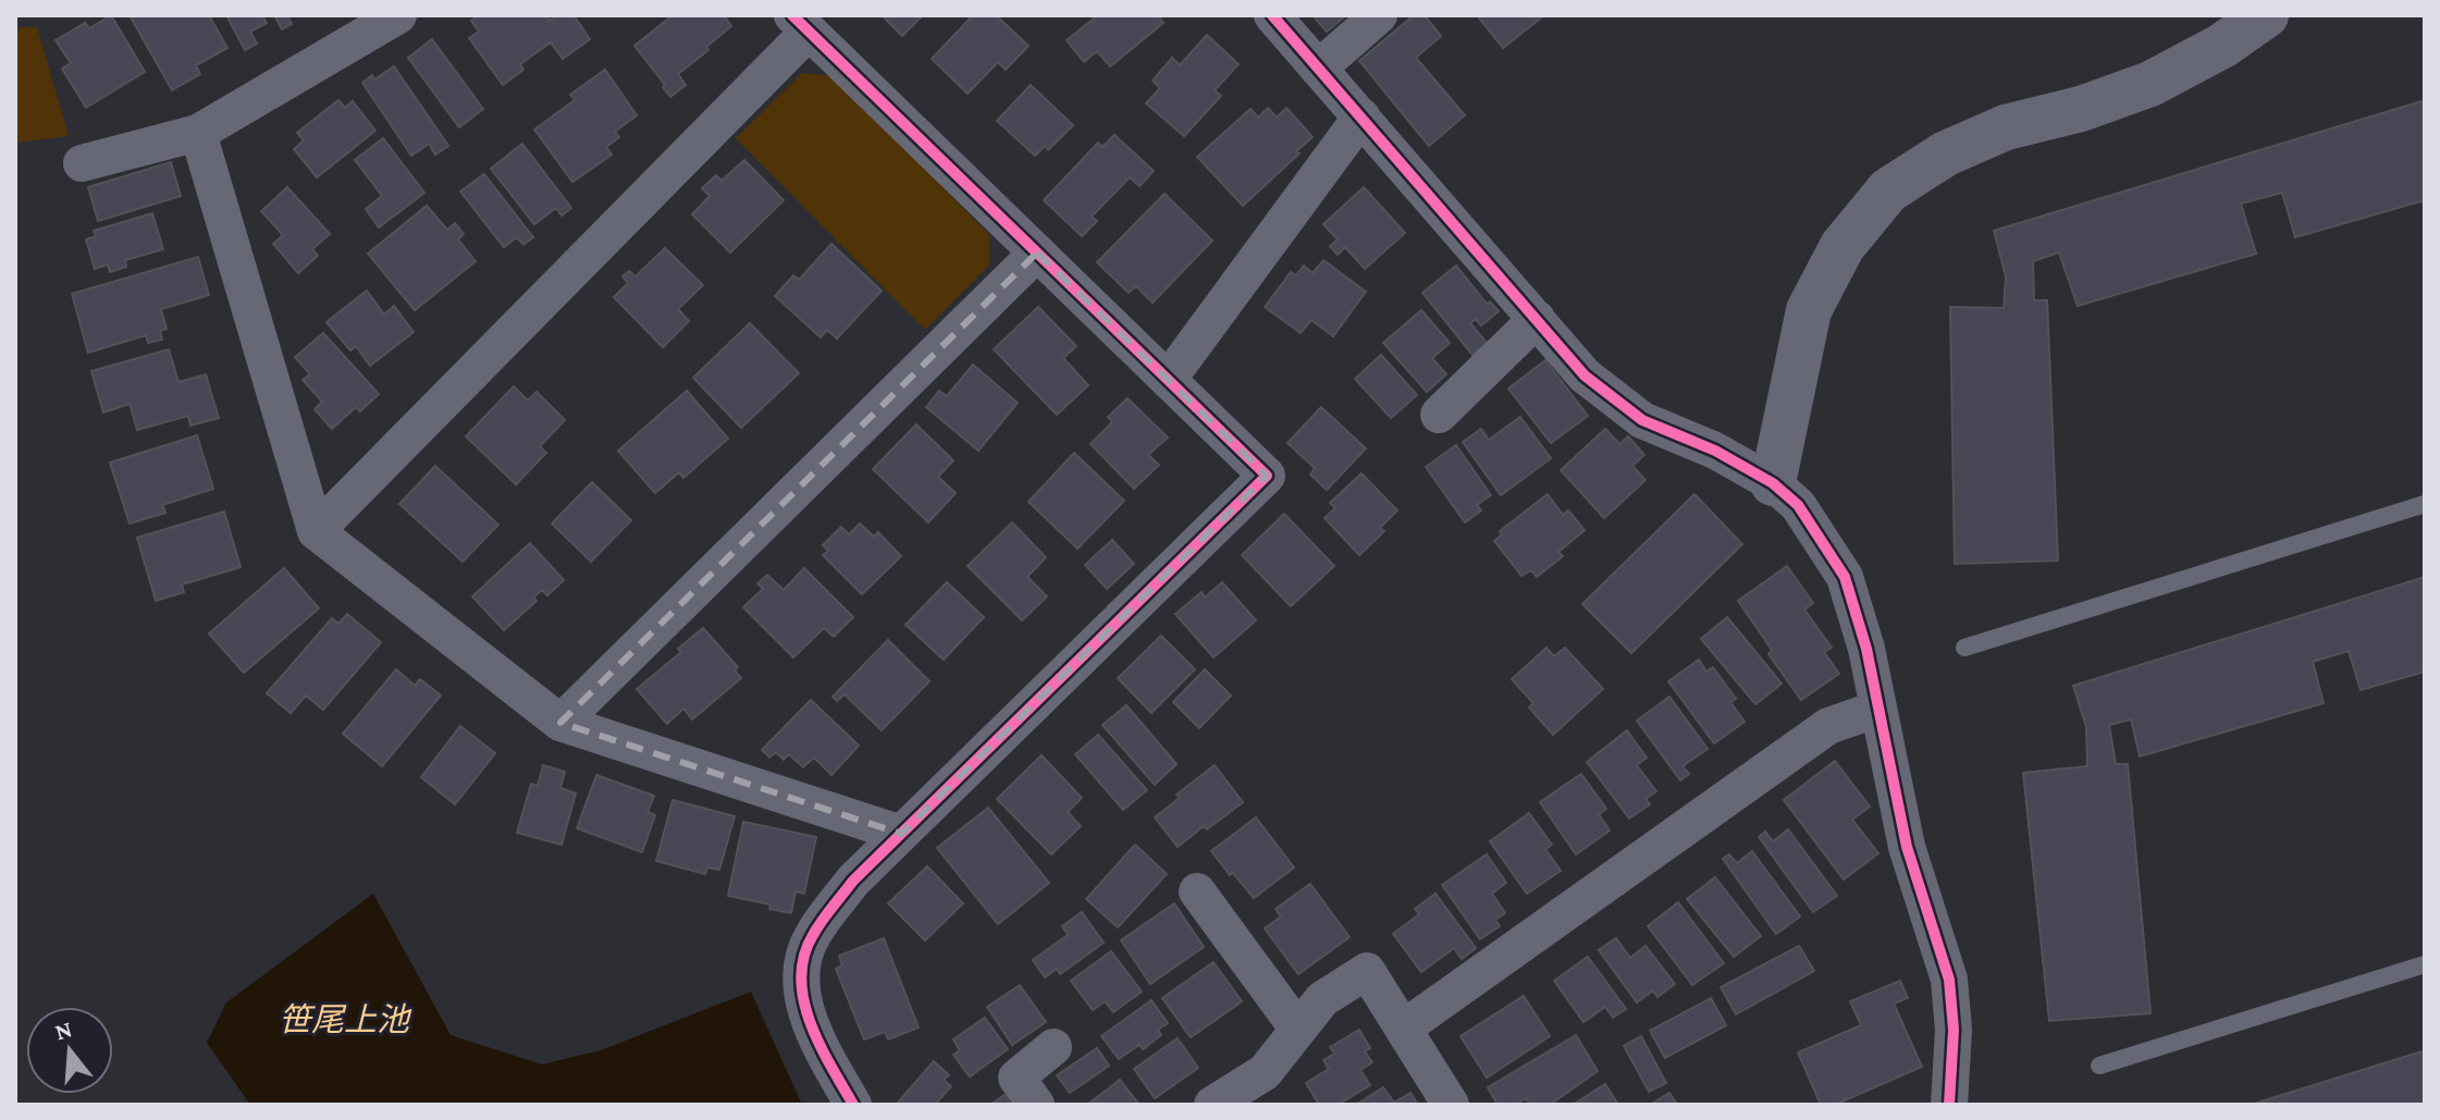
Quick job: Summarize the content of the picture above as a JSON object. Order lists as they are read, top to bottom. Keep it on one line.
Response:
{"water":["笹尾上池"],"north":"top"}
